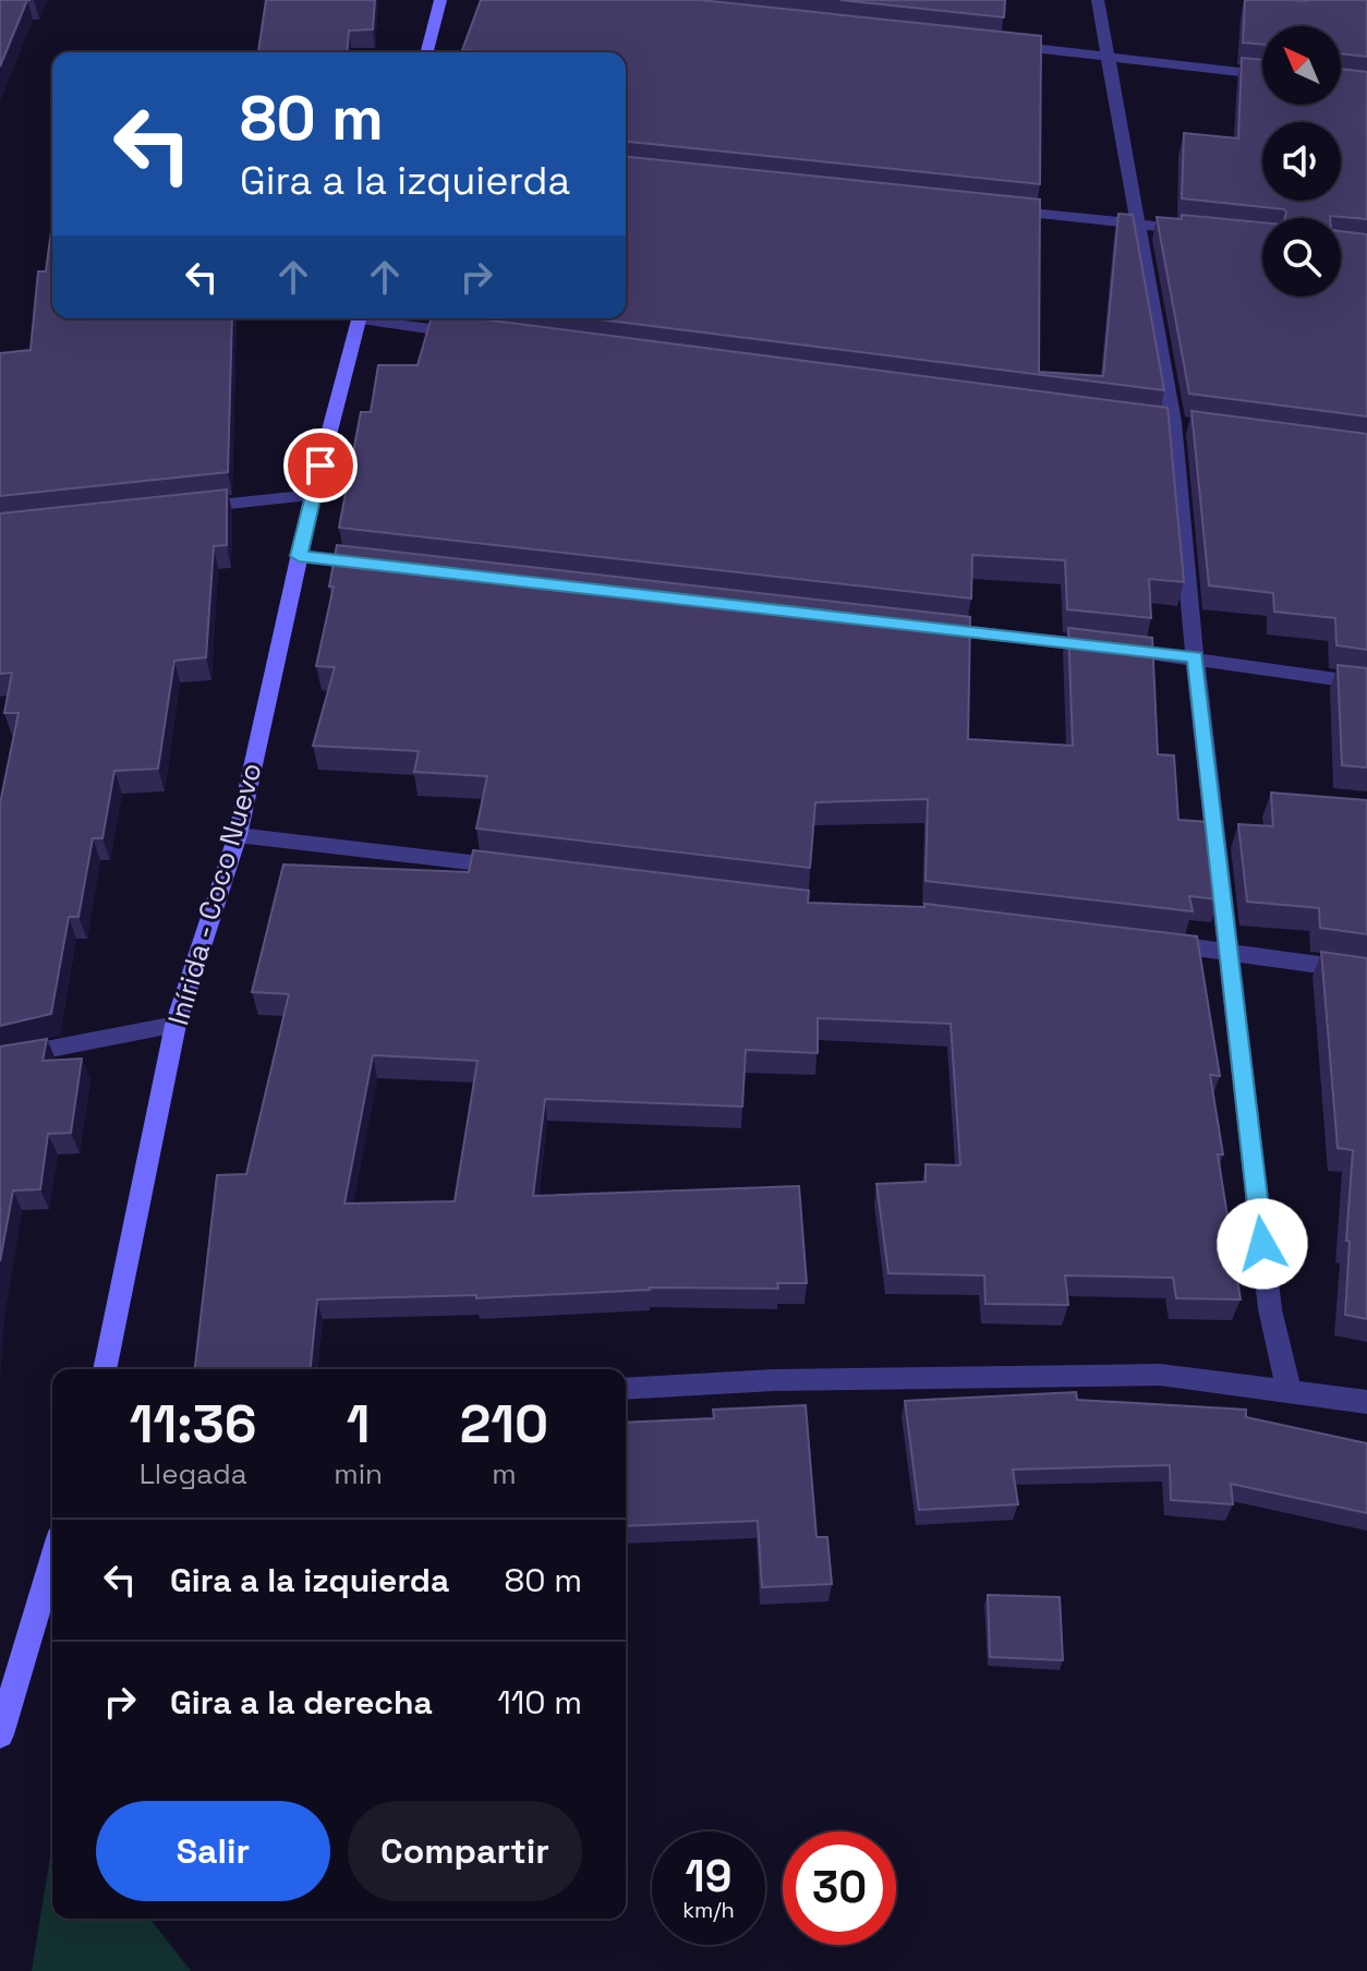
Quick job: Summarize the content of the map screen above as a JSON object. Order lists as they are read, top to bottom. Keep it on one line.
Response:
{"streets":{"street":["Inírida - Coco Nuevo"]},"north":"top left","page":{"turn":["80 m","Gira a la izquierda"],"eta":["11:36","Llegada","1","min","210","m"],"list":[{"name":"Gira a la izquierda","value":"80 m"},{"name":"Gira a la derecha","value":"110 m"}],"buttons":["Salir","Compartir"],"speed":"19 km/h","limit":"30"}}
